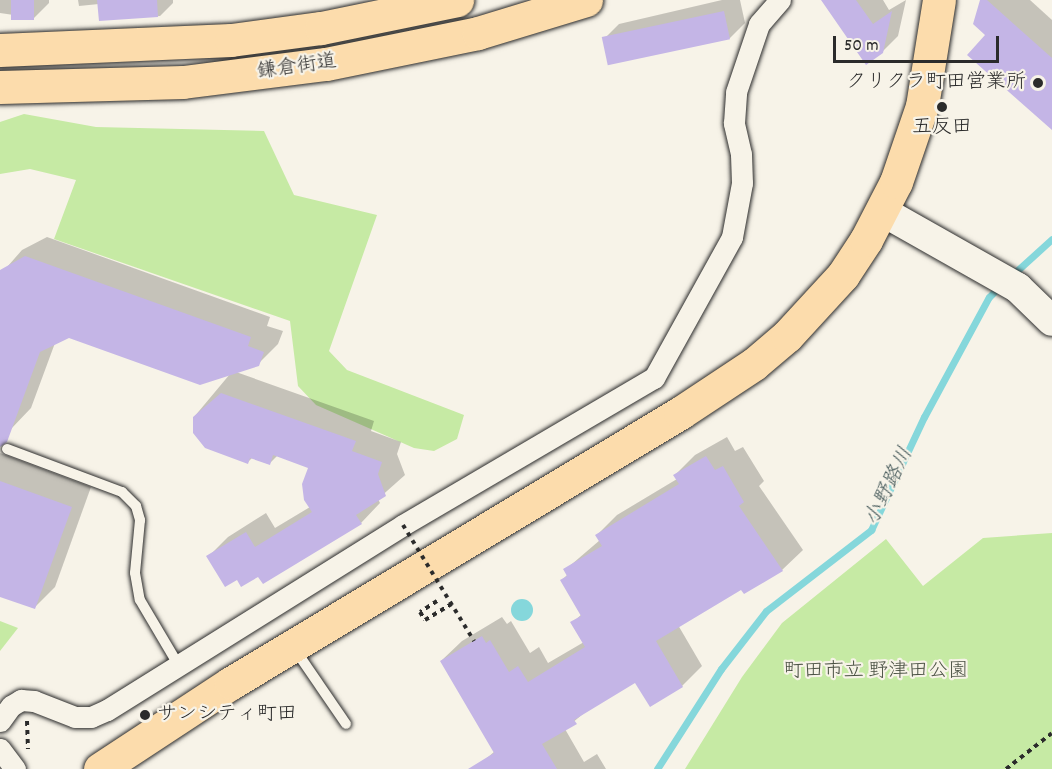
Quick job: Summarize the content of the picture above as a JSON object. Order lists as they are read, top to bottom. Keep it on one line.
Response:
{"streets":{"main road":["鎌倉街道"]},"water":["小野路川"],"parks":["町田市立 野津田公園"],"places":["クリクラ町田営業所","五反田","サンシティ町田"],"scale_bar":"50 m"}
